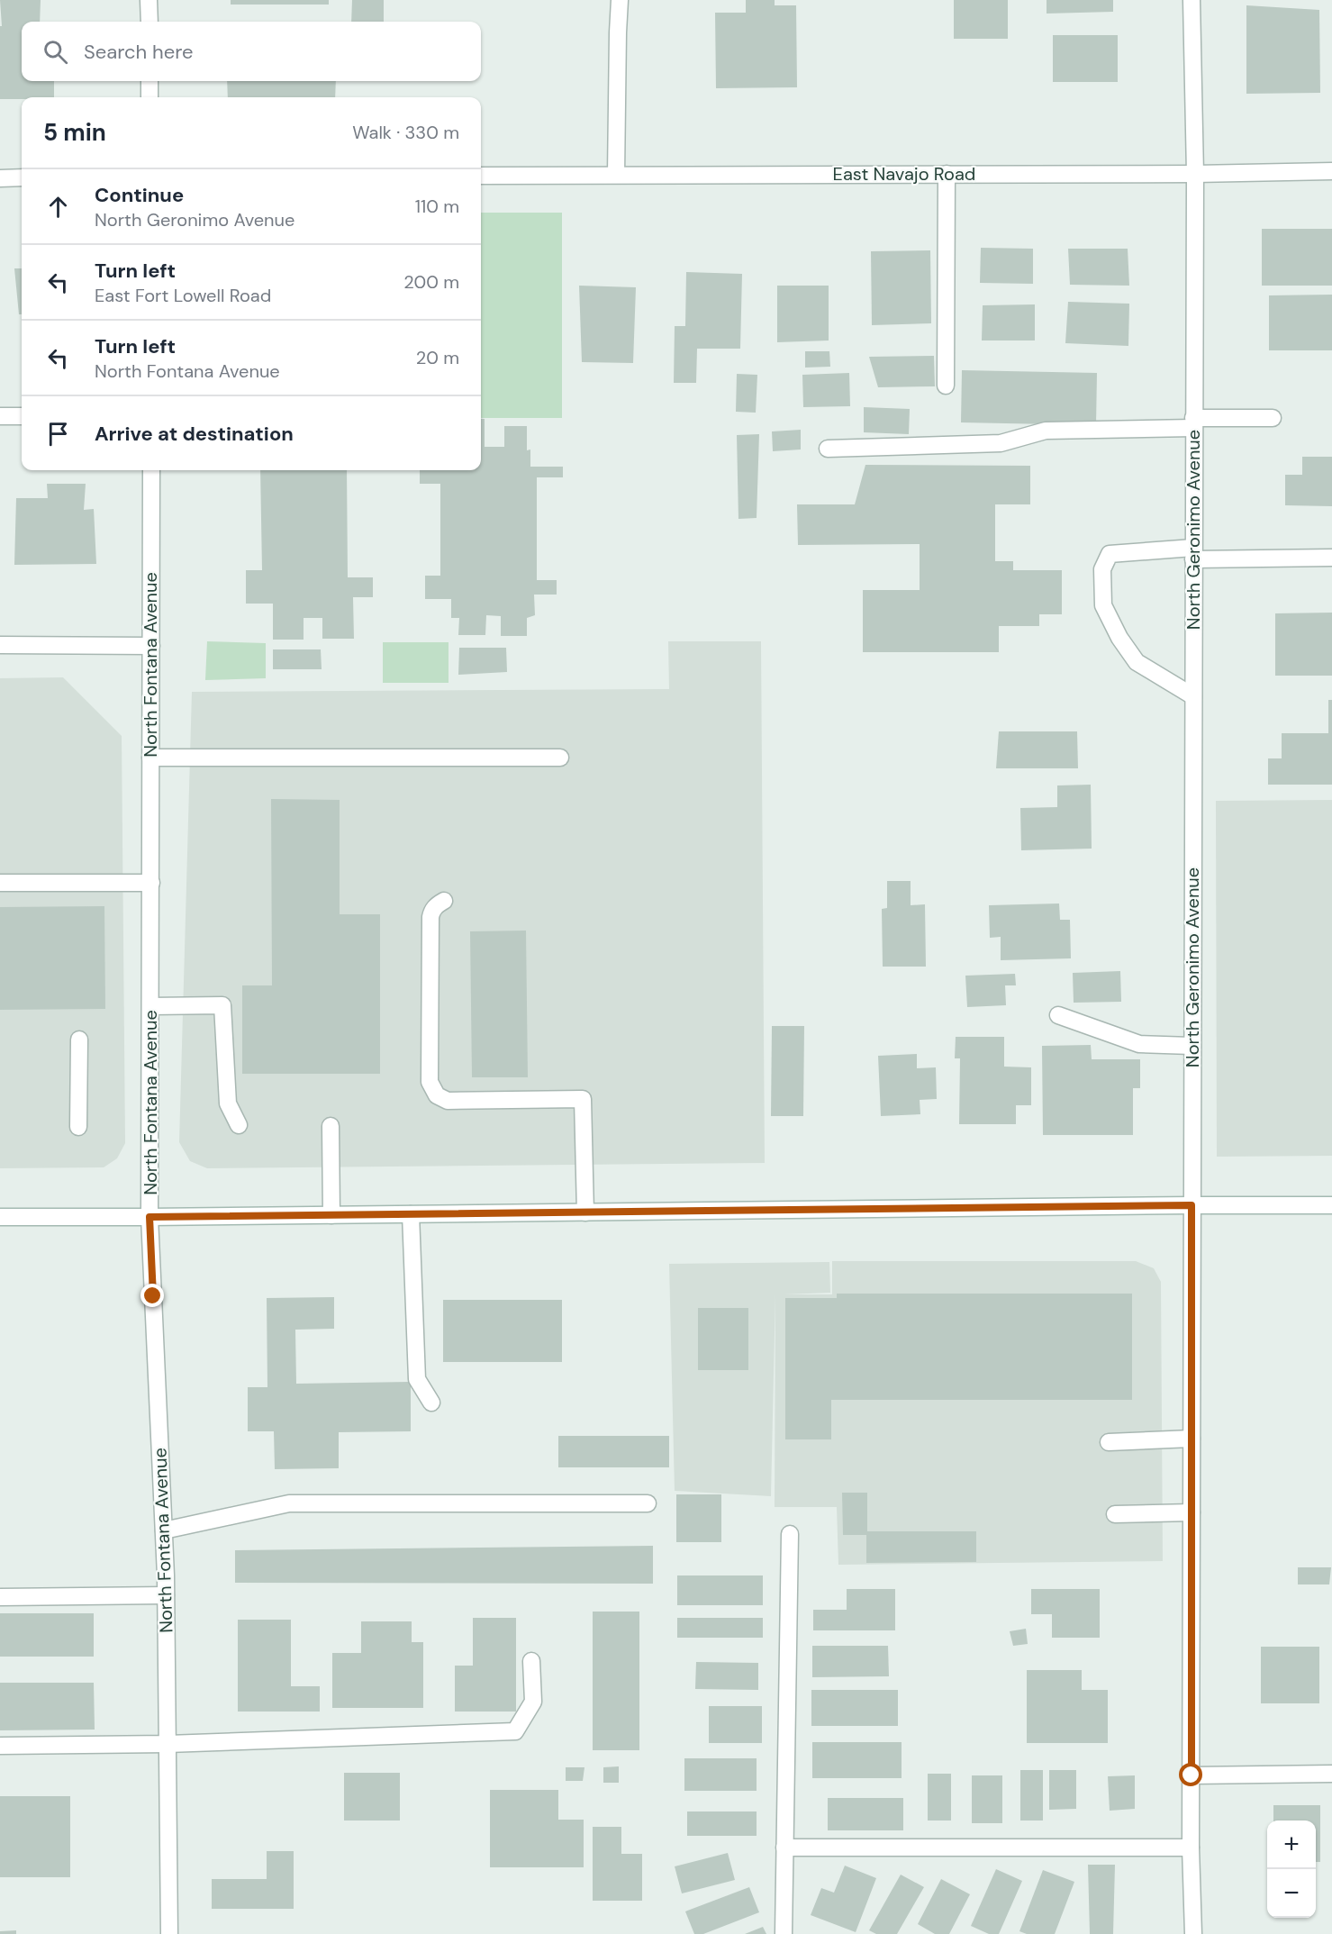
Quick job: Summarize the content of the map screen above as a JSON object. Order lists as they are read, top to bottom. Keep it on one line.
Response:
{"streets":{"street":["East Navajo Road","North Geronimo Avenue","North Fontana Avenue"]},"crossings":[["East Navajo Road","North Geronimo Avenue"]],"page":{"search":"Search here","heading":["5 min","Walk · 330 m"],"list":[["Continue","North Geronimo Avenue","110 m"],["Turn left","East Fort Lowell Road","200 m"],["Turn left","North Fontana Avenue","20 m"],"Arrive at destination"],"map_buttons":["+","−"]}}
